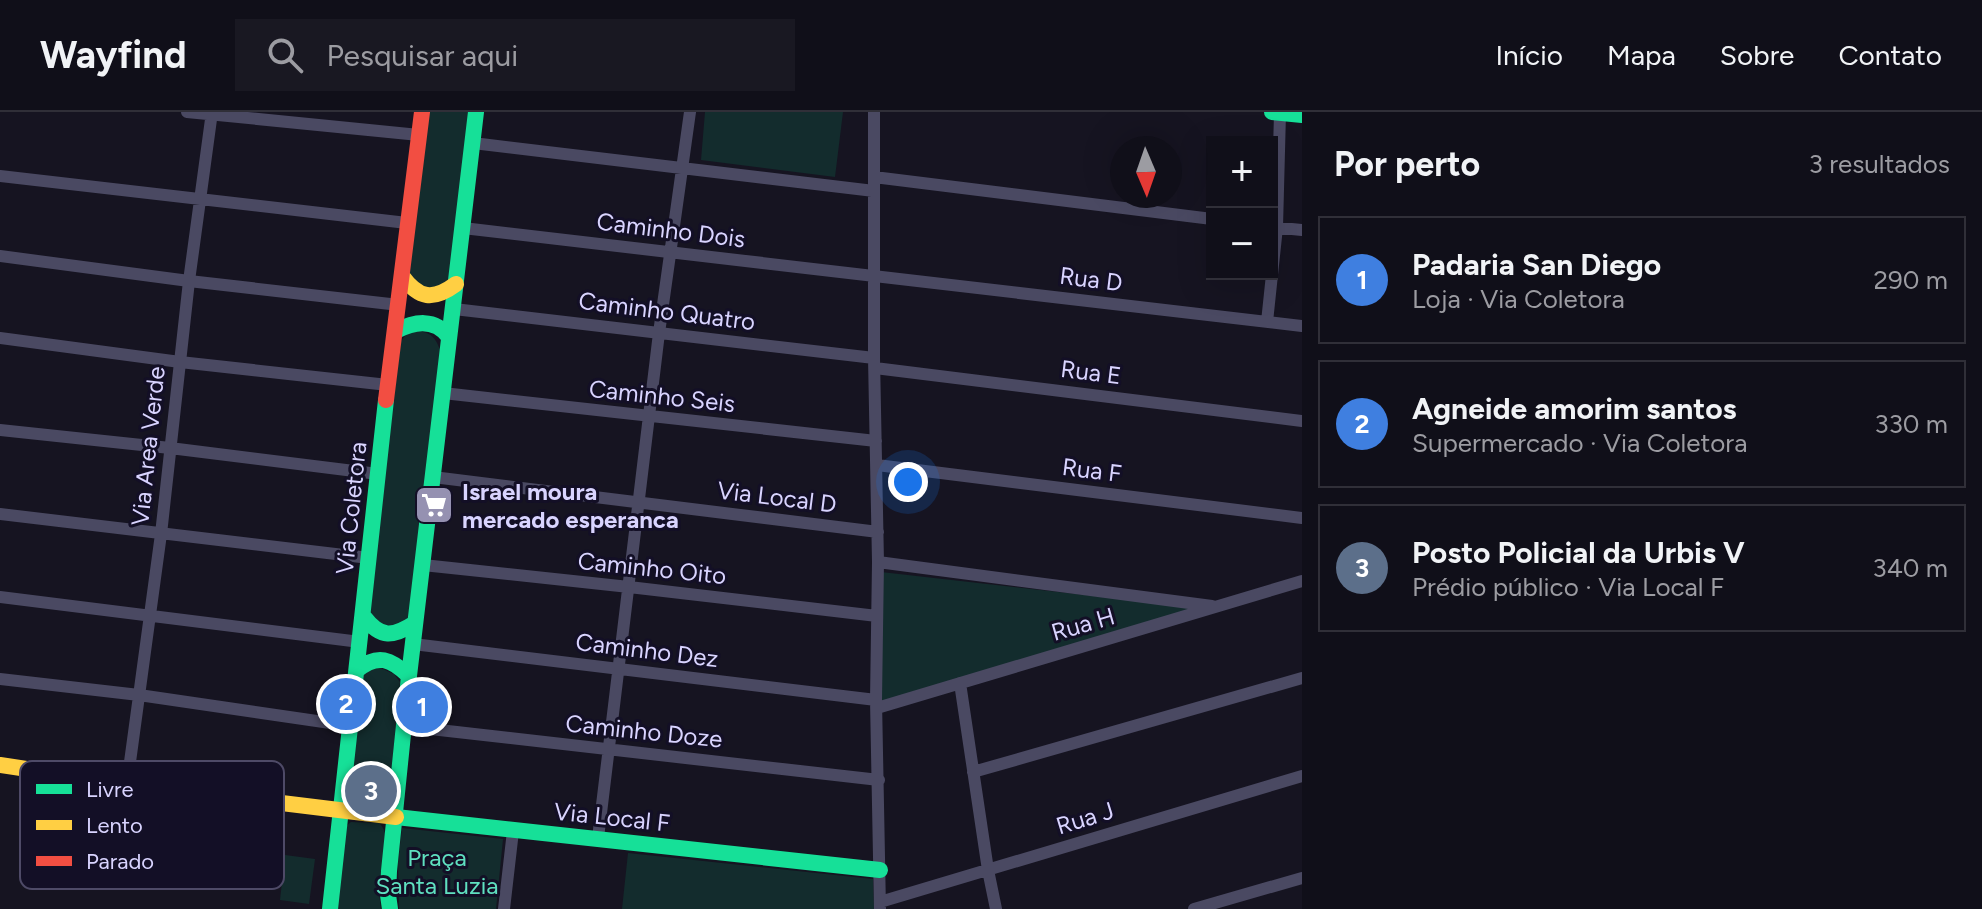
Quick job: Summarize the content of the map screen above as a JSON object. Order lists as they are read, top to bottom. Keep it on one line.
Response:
{"streets":{"street":["Caminho Dois","Rua D","Caminho Quatro","Rua E","Caminho Seis","Via Area Verde","Rua F","Via Local D","Via Coletora","Caminho Oito","Rua H","Caminho Dez","Caminho Doze","Via Local F","Rua J"]},"crossings":[["Caminho Dois","Rua D"],["Caminho Quatro","Rua E"],["Via Coletora","Via Local F"],["Rua H","Caminho Dez"]],"parks":["Praça Santa Luzia"],"places":{"supermarket":["Israel moura mercado esperanca"]},"legend":["Livre","Lento","Parado"],"north":"bottom","page":{"header":"Wayfind","search":"Pesquisar aqui","nav":["Início","Mapa","Sobre","Contato"],"heading":["Por perto","3 resultados"],"map_buttons":["+","−"],"list":[{"mark":"1","name":"Padaria San Diego","note":"Loja · Via Coletora","value":"290 m"},{"mark":"2","name":"Agneide amorim santos","note":"Supermercado · Via Coletora","value":"330 m"},{"mark":"3","name":"Posto Policial da Urbis V","note":"Prédio público · Via Local F","value":"340 m"}],"pins":["2","1","3"]}}
